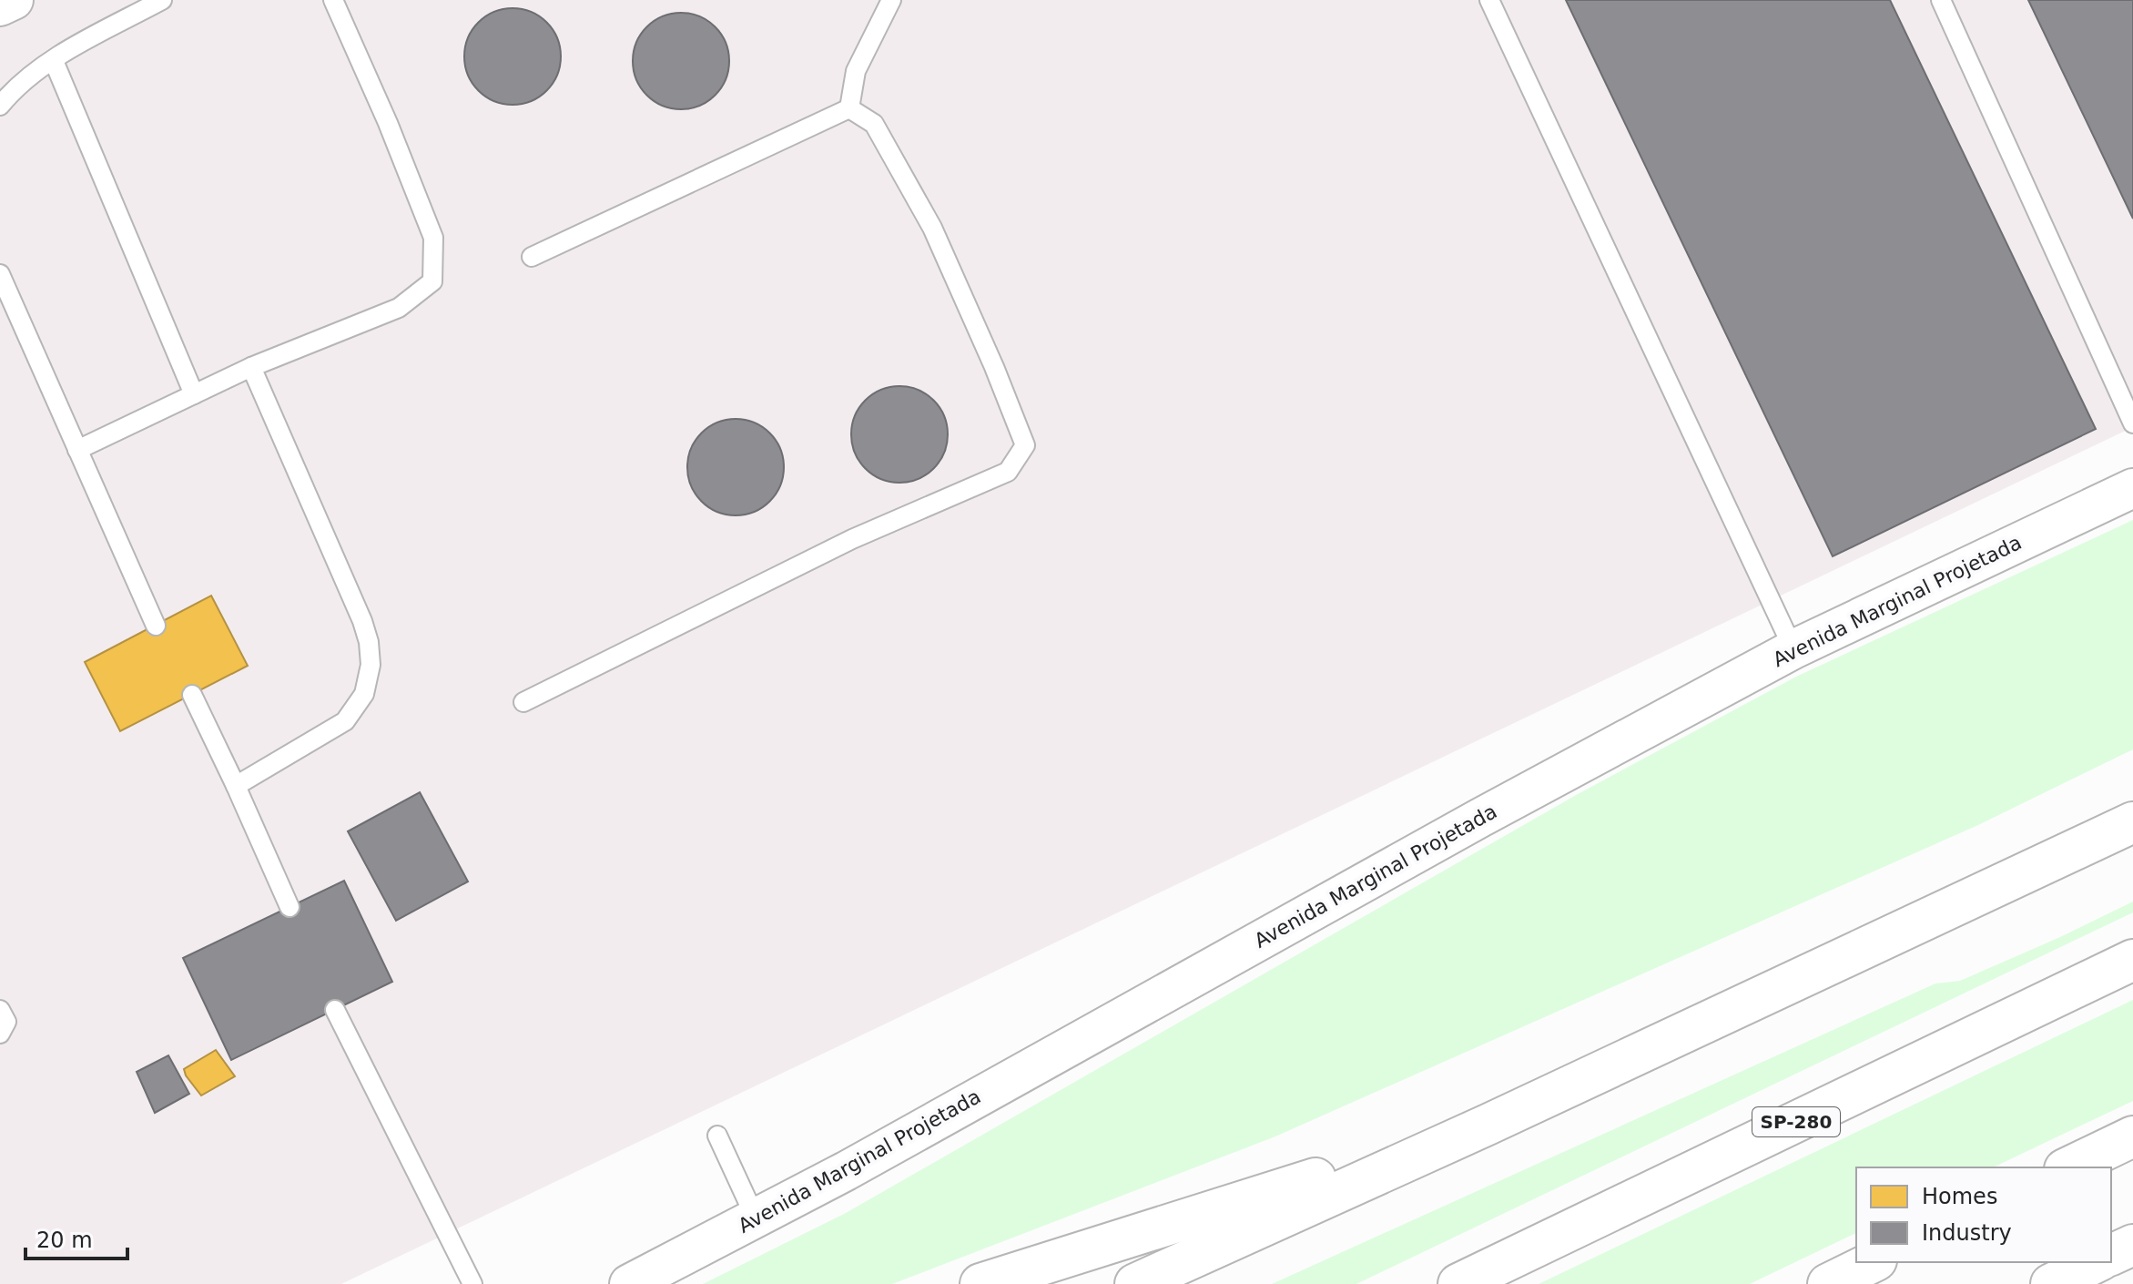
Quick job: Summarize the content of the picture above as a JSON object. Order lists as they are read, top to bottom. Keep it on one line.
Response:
{"streets":{"highway":["SP-280"],"street":["Avenida Marginal Projetada"]},"legend":["Homes","Industry"],"scale_bar":"20 m"}
